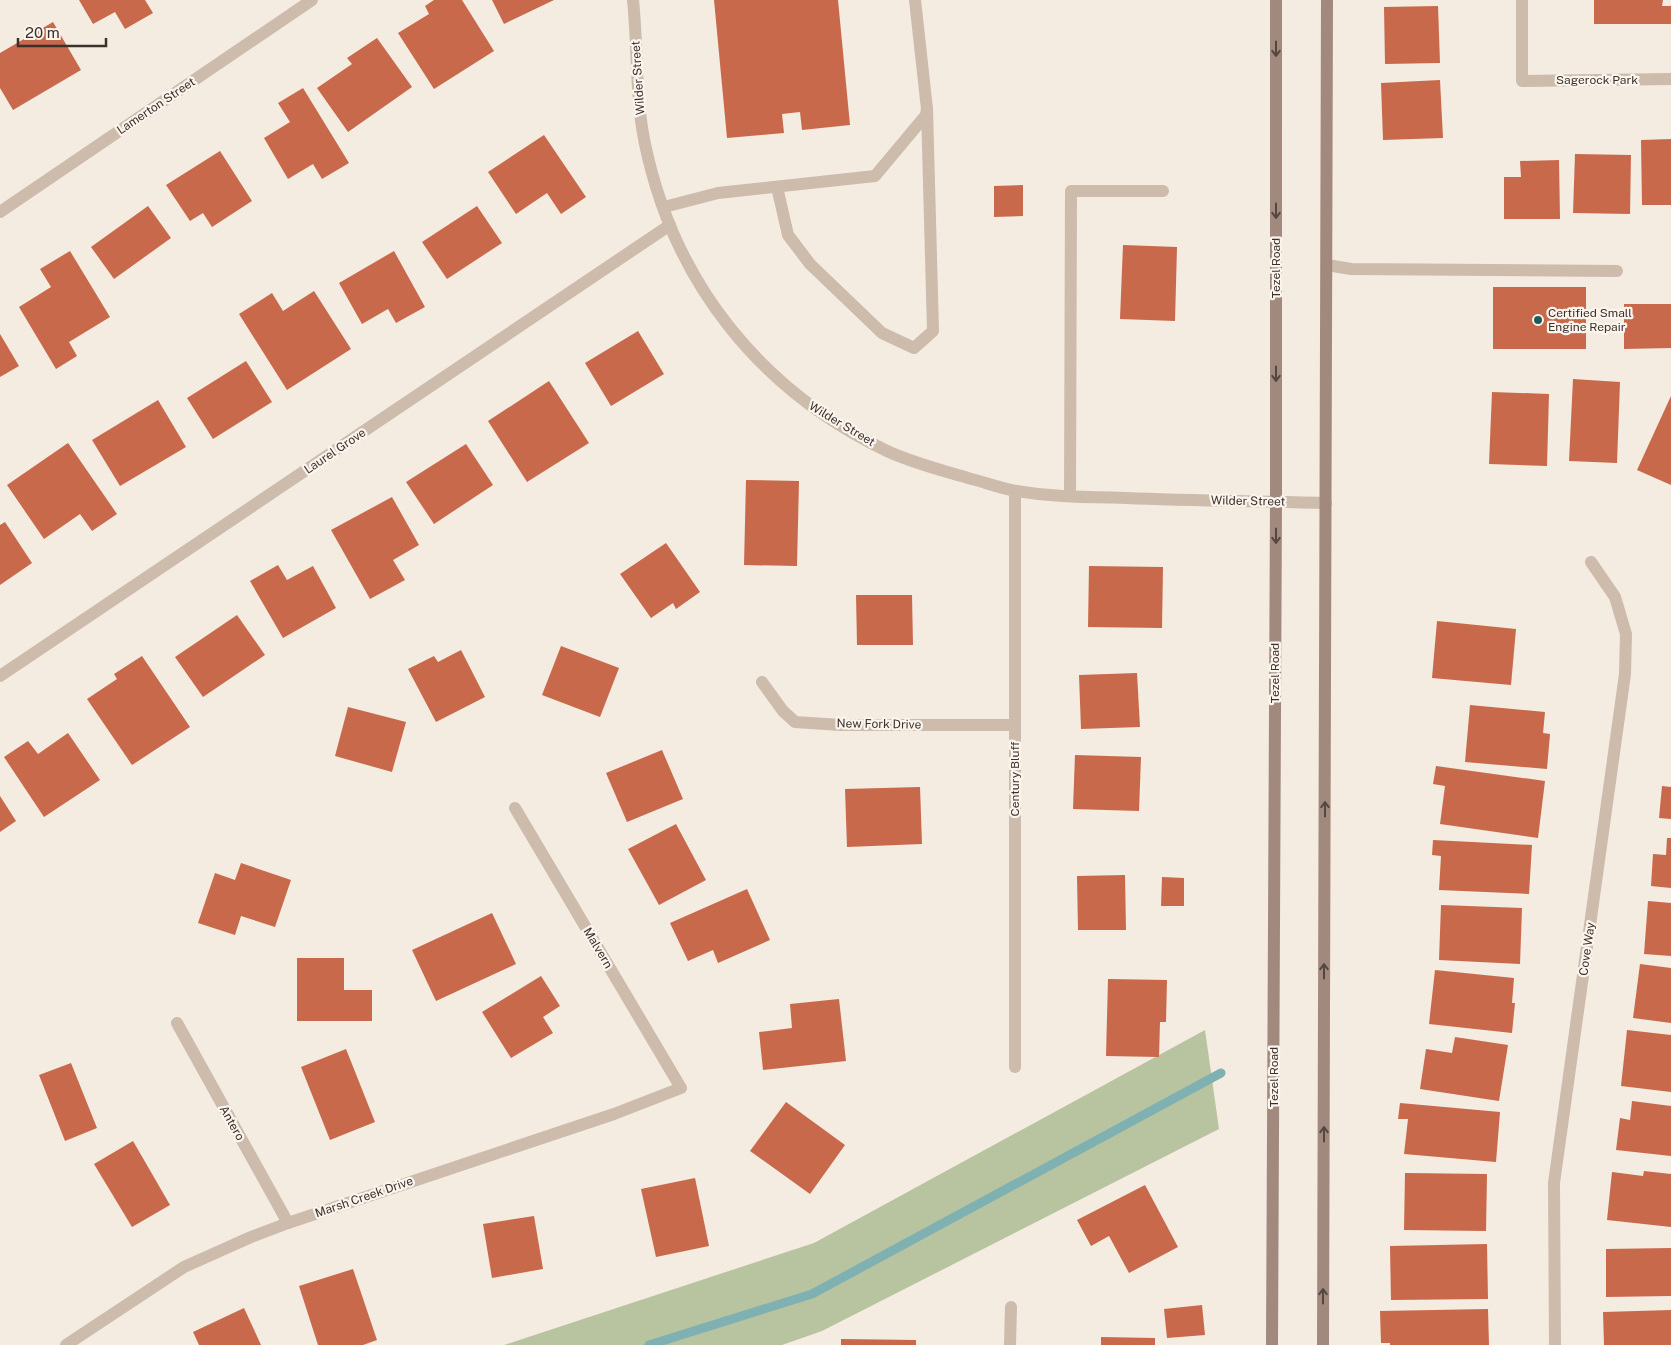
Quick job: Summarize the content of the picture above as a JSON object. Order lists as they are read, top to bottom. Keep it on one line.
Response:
{"streets":{"main road":["Tezel Road"],"street":["Wilder Street","Sagerock Park","Lamerton Street","Laurel Grove","New Fork Drive","Century Bluff","Malvern","Cove Way","Antero","Marsh Creek Drive"]},"crossings":[["Wilder Street","Tezel Road"],["Wilder Street","Laurel Grove"],["Wilder Street","Century Bluff"],["New Fork Drive","Century Bluff"],["Malvern","Marsh Creek Drive"],["Antero","Marsh Creek Drive"]],"places":["Certified Small Engine Repair"],"scale_bar":"20 m"}
